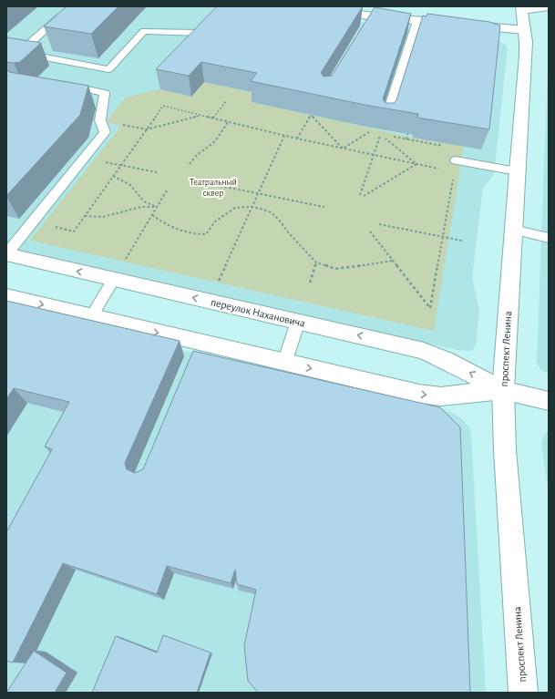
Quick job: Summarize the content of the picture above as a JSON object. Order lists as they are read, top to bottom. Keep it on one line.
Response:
{"streets":{"street":["переулок Нахановича","проспект Ленина"]},"crossings":[["переулок Нахановича","проспект Ленина"]],"parks":["Театральный сквер"]}
